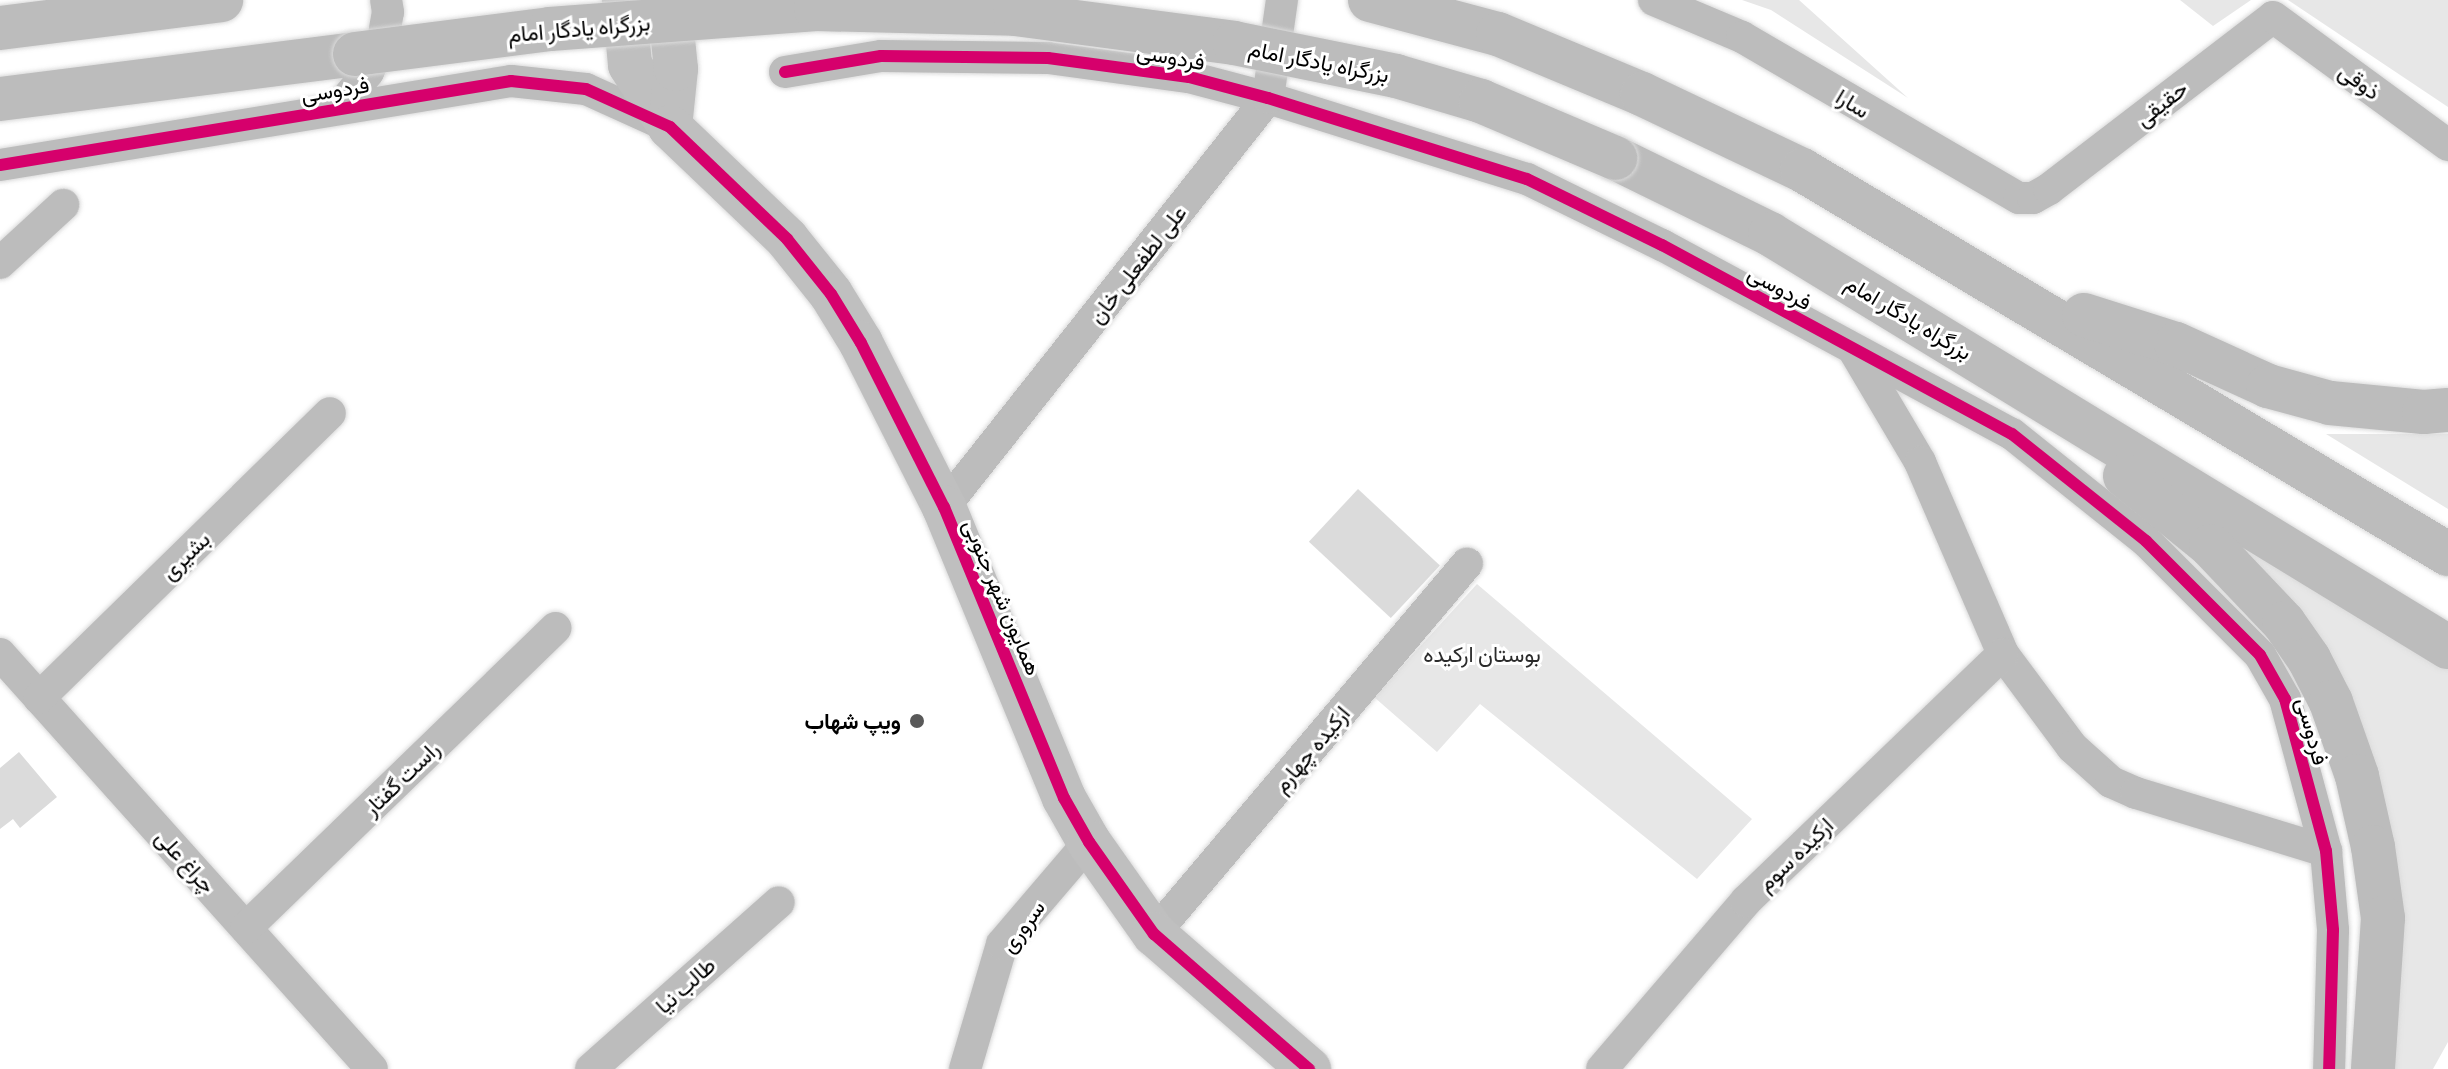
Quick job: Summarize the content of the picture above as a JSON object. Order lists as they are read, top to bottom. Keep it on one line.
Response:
{"streets":{"highway":["بزرگراه یادگار امام"],"street":["فردوسی","ذوقی","سارا","حقیقی","علی لطفعلی خان","بشیری","همایون‌ شهر جنوبی","ارکیده چهارم","راست گفتار","ارکیده سوم","چراغ‌ علی","سروری","طالب‌ نیا"]},"crossings":[["فردوسی","علی لطفعلی خان"],["فردوسی","همایون‌ شهر جنوبی"],["ذوقی","حقیقی"],["سارا","حقیقی"],["علی لطفعلی خان","همایون‌ شهر جنوبی"],["بشیری","چراغ‌ علی"],["همایون‌ شهر جنوبی","ارکیده چهارم"],["همایون‌ شهر جنوبی","سروری"],["راست گفتار","چراغ‌ علی"]],"parks":["بوستان ارکیده"],"places":["ویپ شهاب"]}
